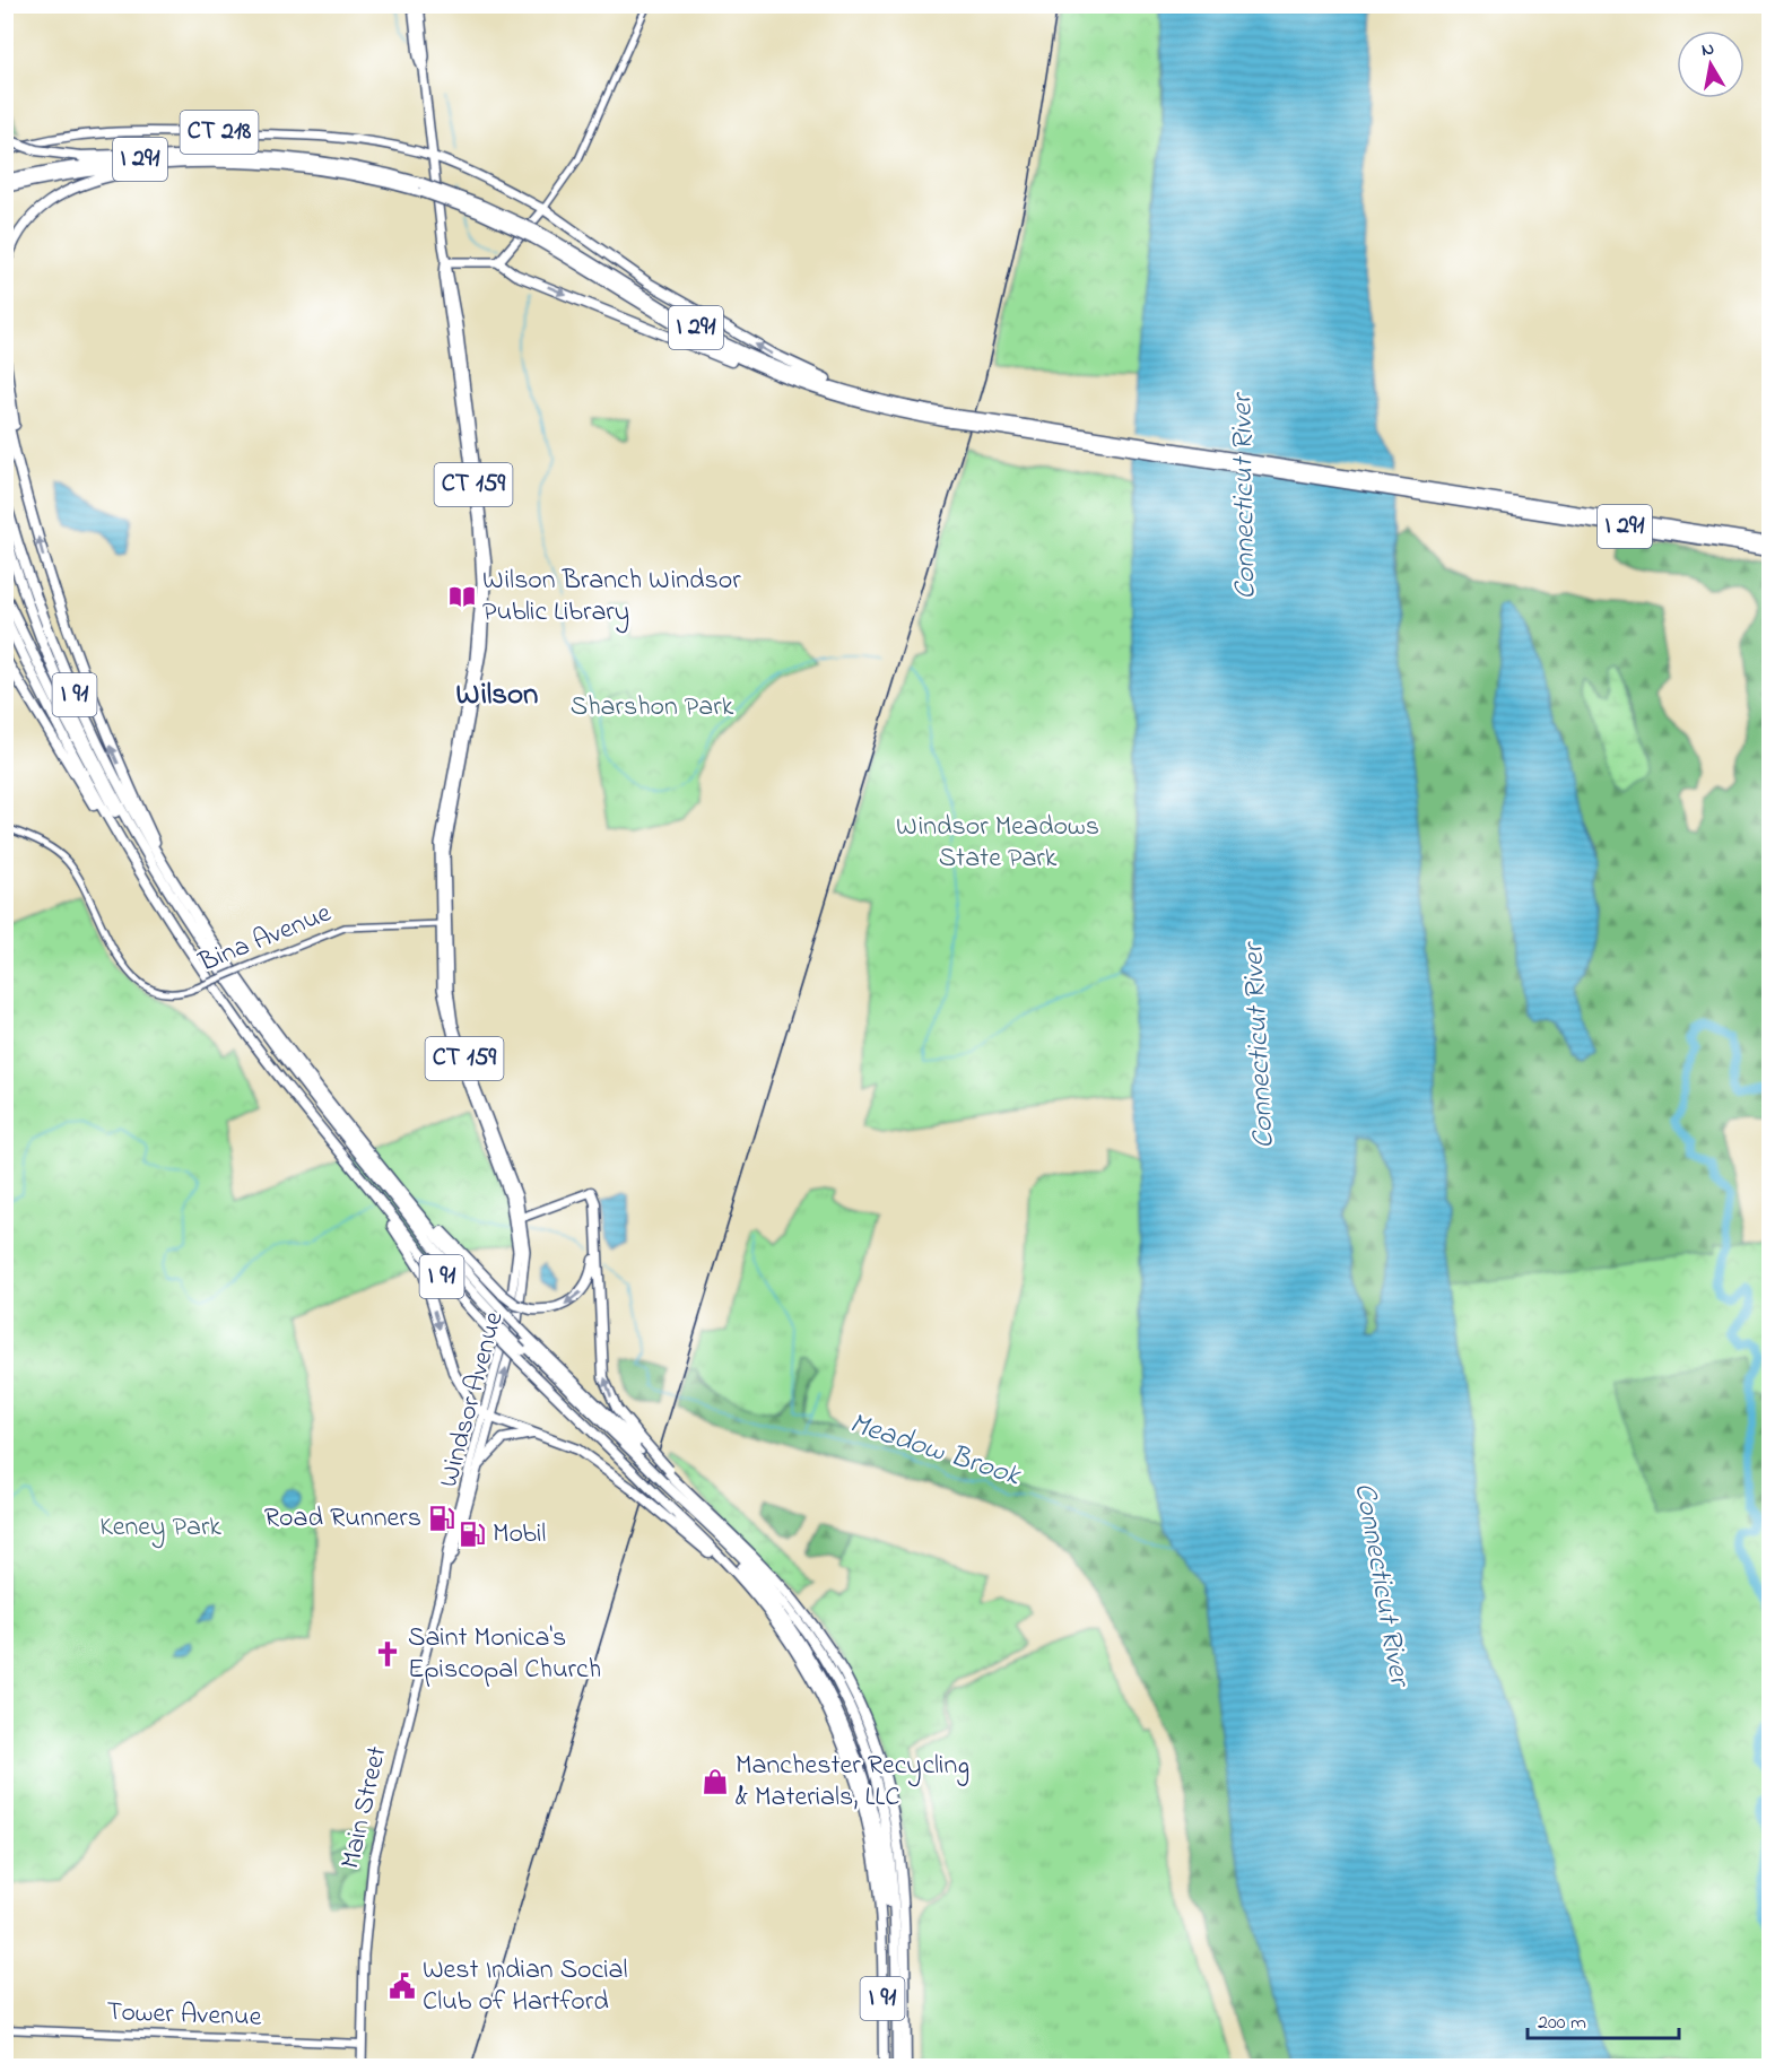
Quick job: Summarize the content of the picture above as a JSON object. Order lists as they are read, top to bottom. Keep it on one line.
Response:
{"streets":{"highway":["I 291","I 91"],"main road":["CT 218","CT 159","Windsor Avenue","Main Street","Tower Avenue"],"street":["Bina Avenue"]},"crossings":[["CT 218","Windsor Avenue"],["Bina Avenue","Windsor Avenue"],["Windsor Avenue","Main Street"],["Main Street","Tower Avenue"]],"districts":["Wilson"],"water":["Connecticut River","Meadow Brook"],"parks":["Sharshon Park","Windsor Meadows State Park","Keney Park"],"places":{"library":["Wilson Branch Windsor Public Library"],"fuel station":["Road Runners","Mobil"],"church":["Saint Monica's Episcopal Church"],"shop":["Manchester Recycling & Materials, LLC"],"public building":["West Indian Social Club of Hartford"]},"scale_bar":"200 m","north":"top"}
